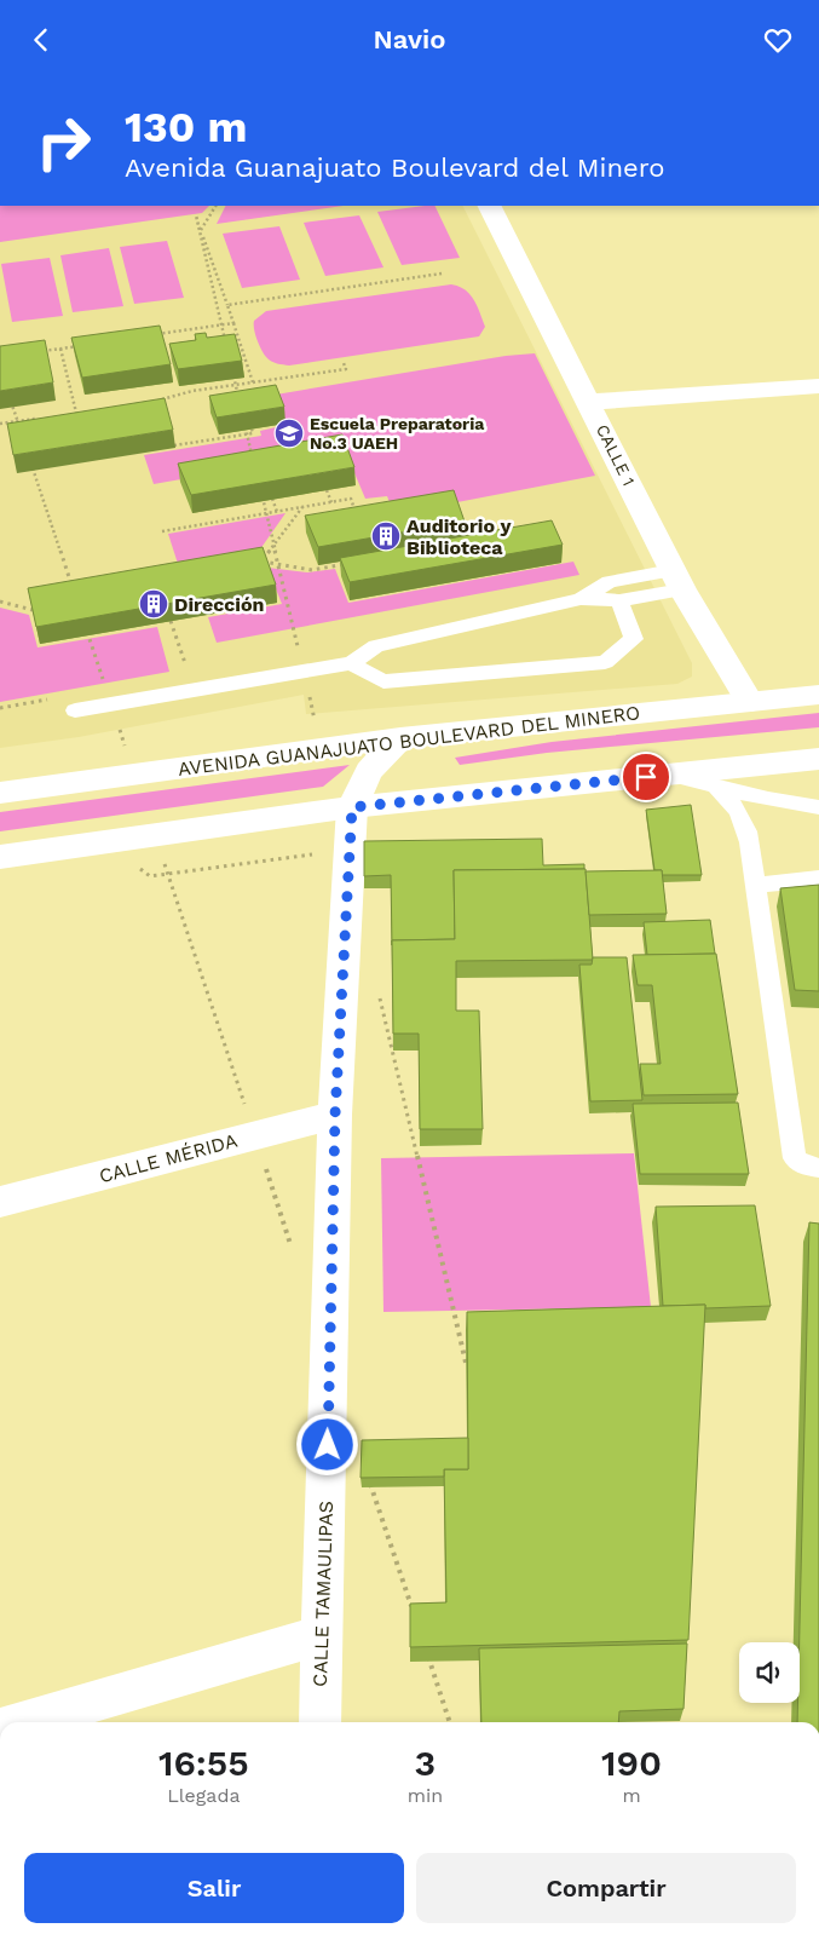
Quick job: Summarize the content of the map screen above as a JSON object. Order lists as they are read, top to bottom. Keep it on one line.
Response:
{"streets":{"street":["CALLE 1","AVENIDA GUANAJUATO BOULEVARD DEL MINERO","CALLE MÉRIDA","CALLE TAMAULIPAS"]},"crossings":[["CALLE 1","AVENIDA GUANAJUATO BOULEVARD DEL MINERO"],["CALLE MÉRIDA","CALLE TAMAULIPAS"]],"places":{"school or university":["Escuela Preparatoria No.3 UAEH"],"building":["Auditorio y Biblioteca","Dirección"]},"page":{"header":"Navio","turn":["130 m","Avenida Guanajuato Boulevard del Minero"],"eta":["16:55","Llegada","3","min","190","m"],"buttons":["Salir","Compartir"]}}
